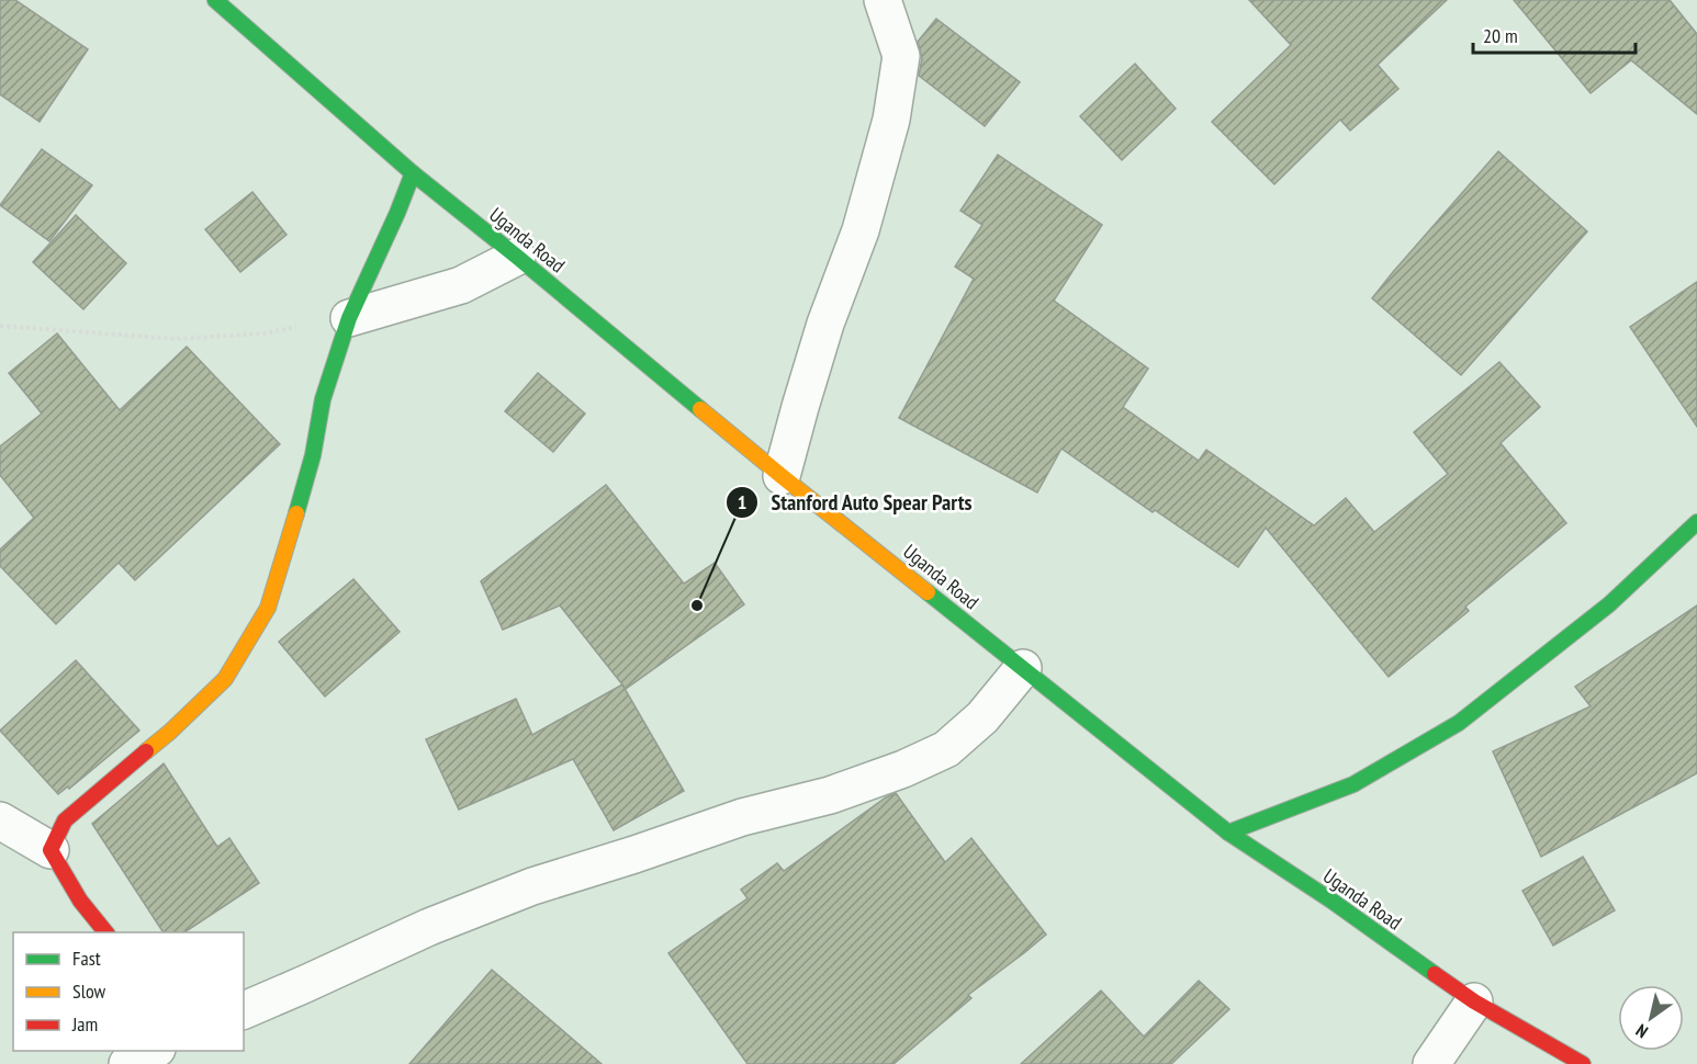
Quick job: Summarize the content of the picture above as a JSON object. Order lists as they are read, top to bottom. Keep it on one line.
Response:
{"streets":{"main road":["Uganda Road"]},"places":["Stanford Auto Spear Parts"],"legend":["Fast","Slow","Jam"],"scale_bar":"20 m","north":"bottom left"}
